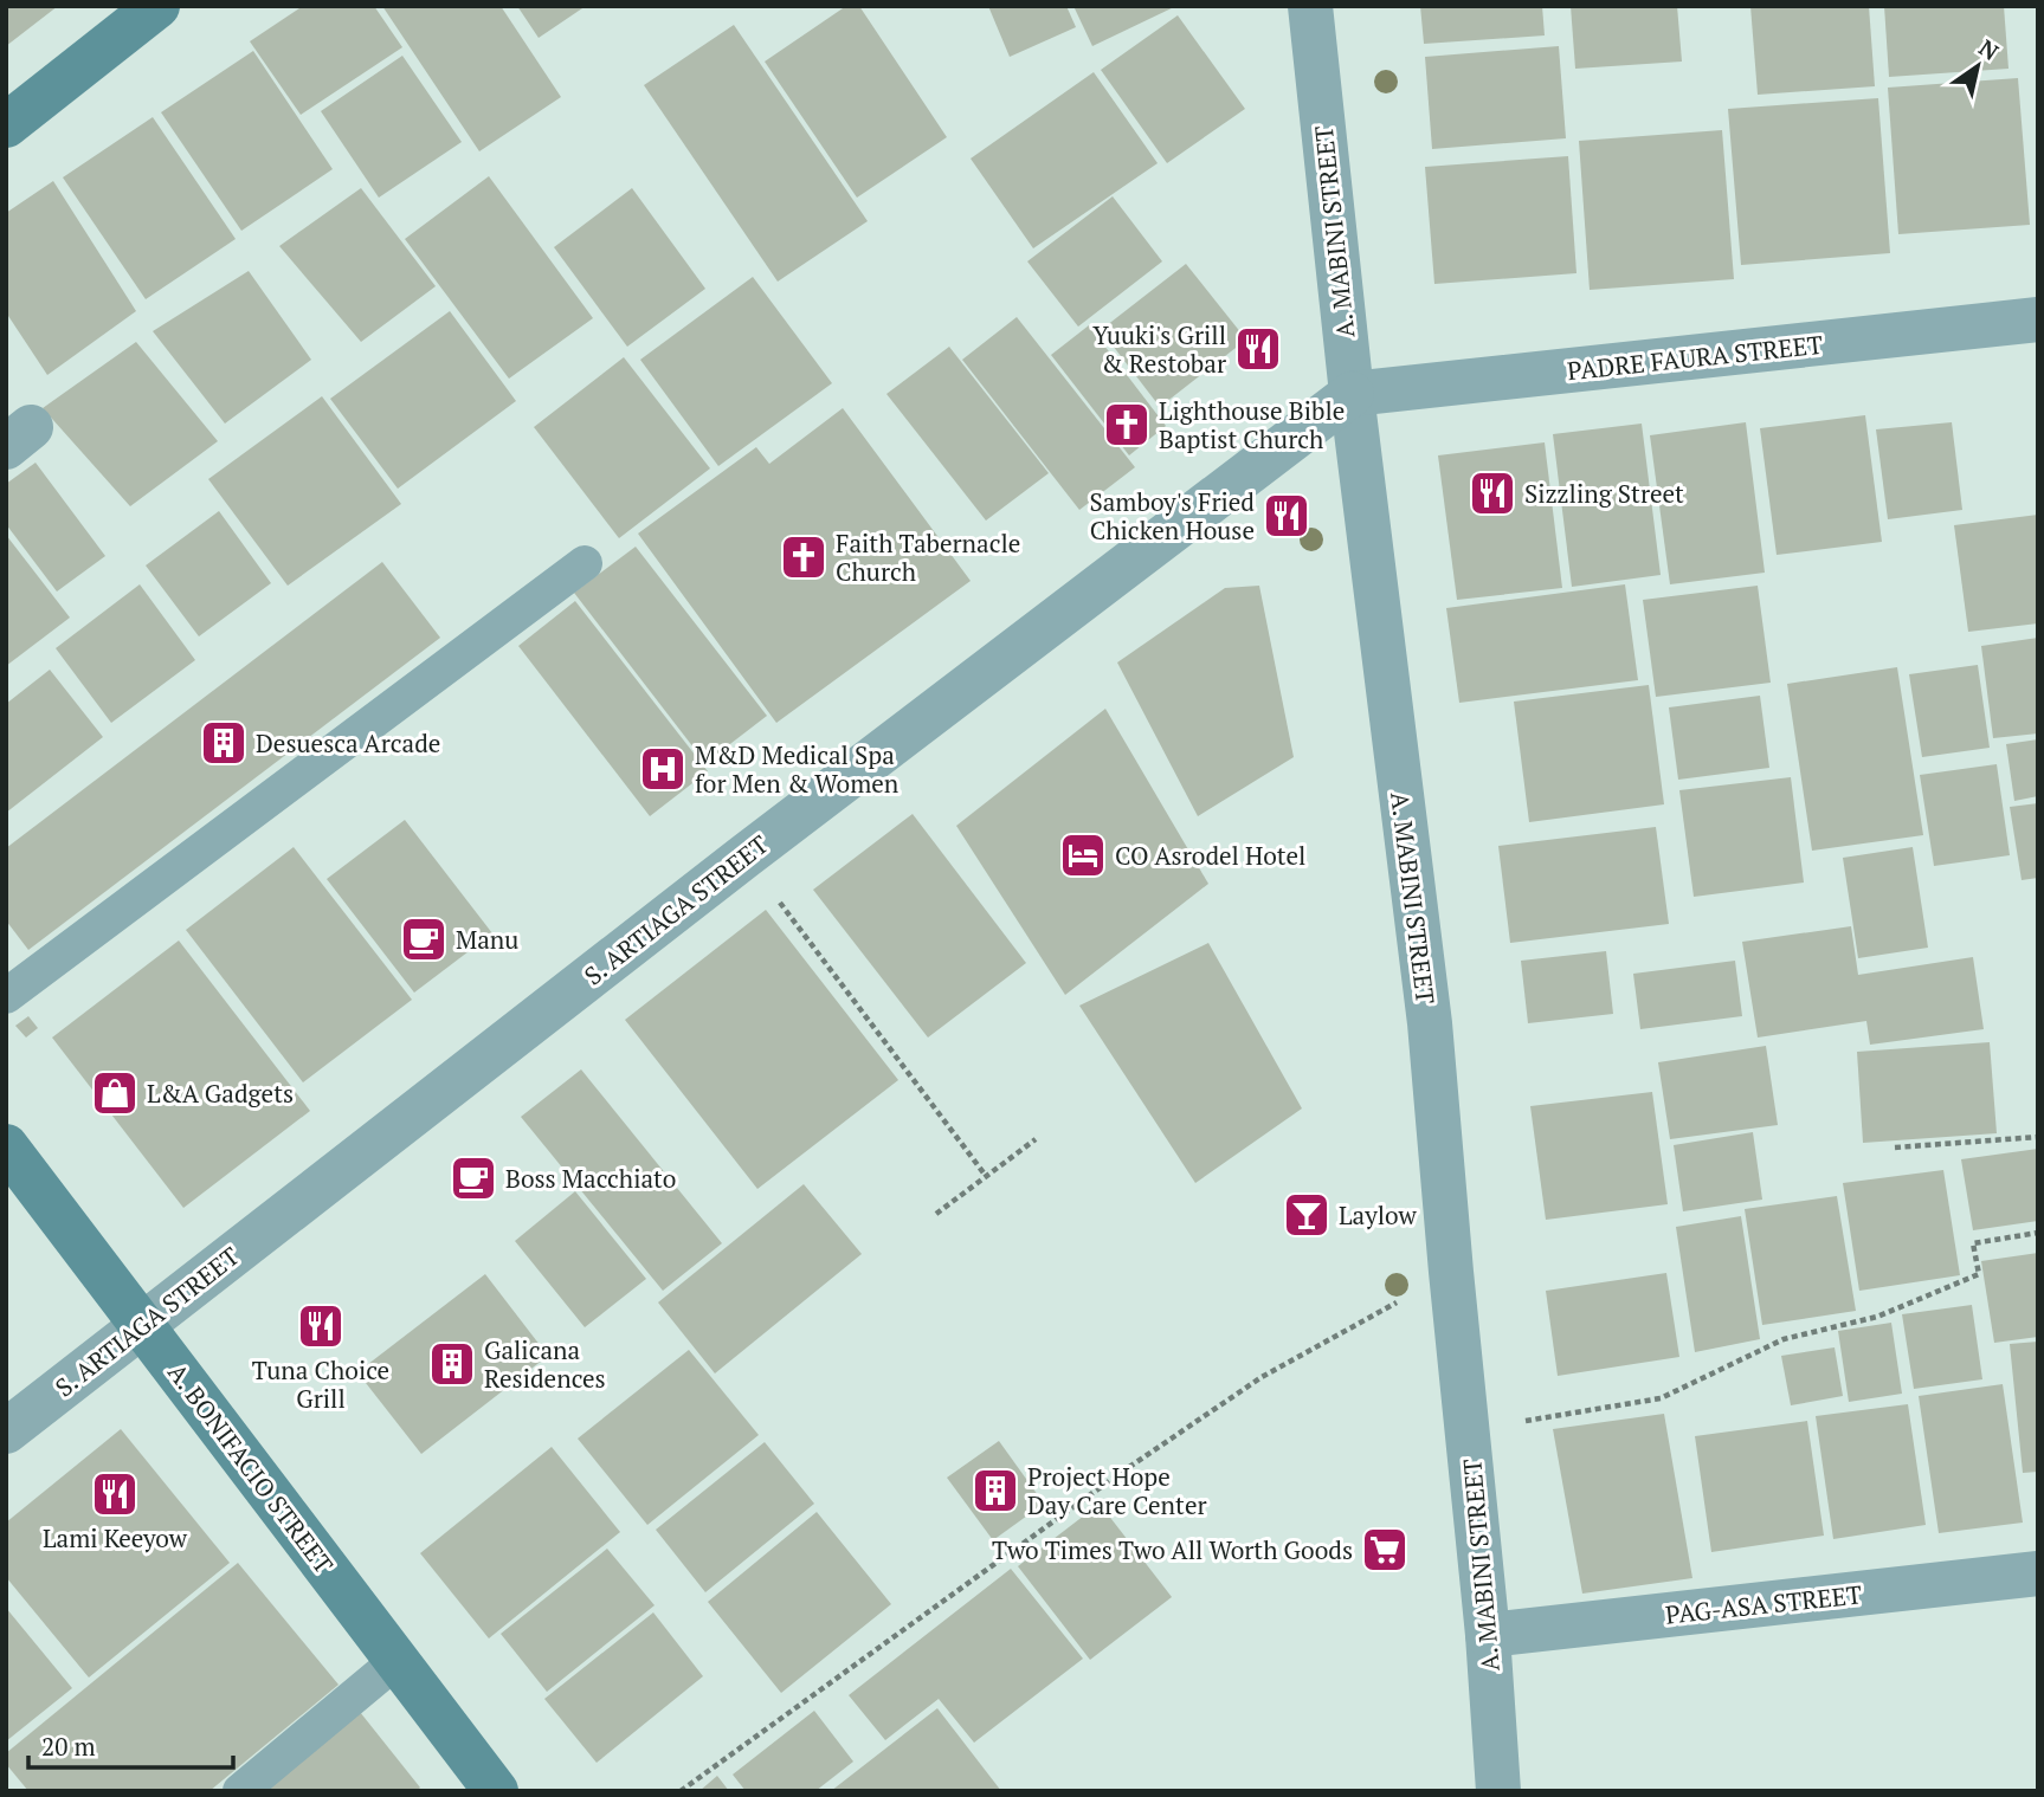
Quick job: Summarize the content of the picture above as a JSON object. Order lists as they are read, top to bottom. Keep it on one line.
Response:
{"streets":{"street":["A. MABINI STREET","PADRE FAURA STREET","S. ARTIAGA STREET","A. BONIFACIO STREET","PAG-ASA STREET"]},"crossings":[["A. MABINI STREET","PADRE FAURA STREET"],["A. MABINI STREET","S. ARTIAGA STREET"],["A. MABINI STREET","PAG-ASA STREET"],["PADRE FAURA STREET","S. ARTIAGA STREET"],["S. ARTIAGA STREET","A. BONIFACIO STREET"]],"places":{"restaurant":["Yuuki's Grill & Restobar","Sizzling Street","Samboy's Fried Chicken House","Tuna Choice Grill","Lami Keeyow"],"church":["Lighthouse Bible Baptist Church","Faith Tabernacle Church"],"building":["Desuesca Arcade","Galicana Residences","Project Hope Day Care Center"],"hospital":["M&D Medical Spa for Men & Women"],"hotel":["CO Asrodel Hotel"],"cafe":["Manu","Boss Macchiato"],"shop":["L&A Gadgets"],"bar":["Laylow"],"supermarket":["Two Times Two All Worth Goods"]},"scale_bar":"20 m","north":"top right"}
